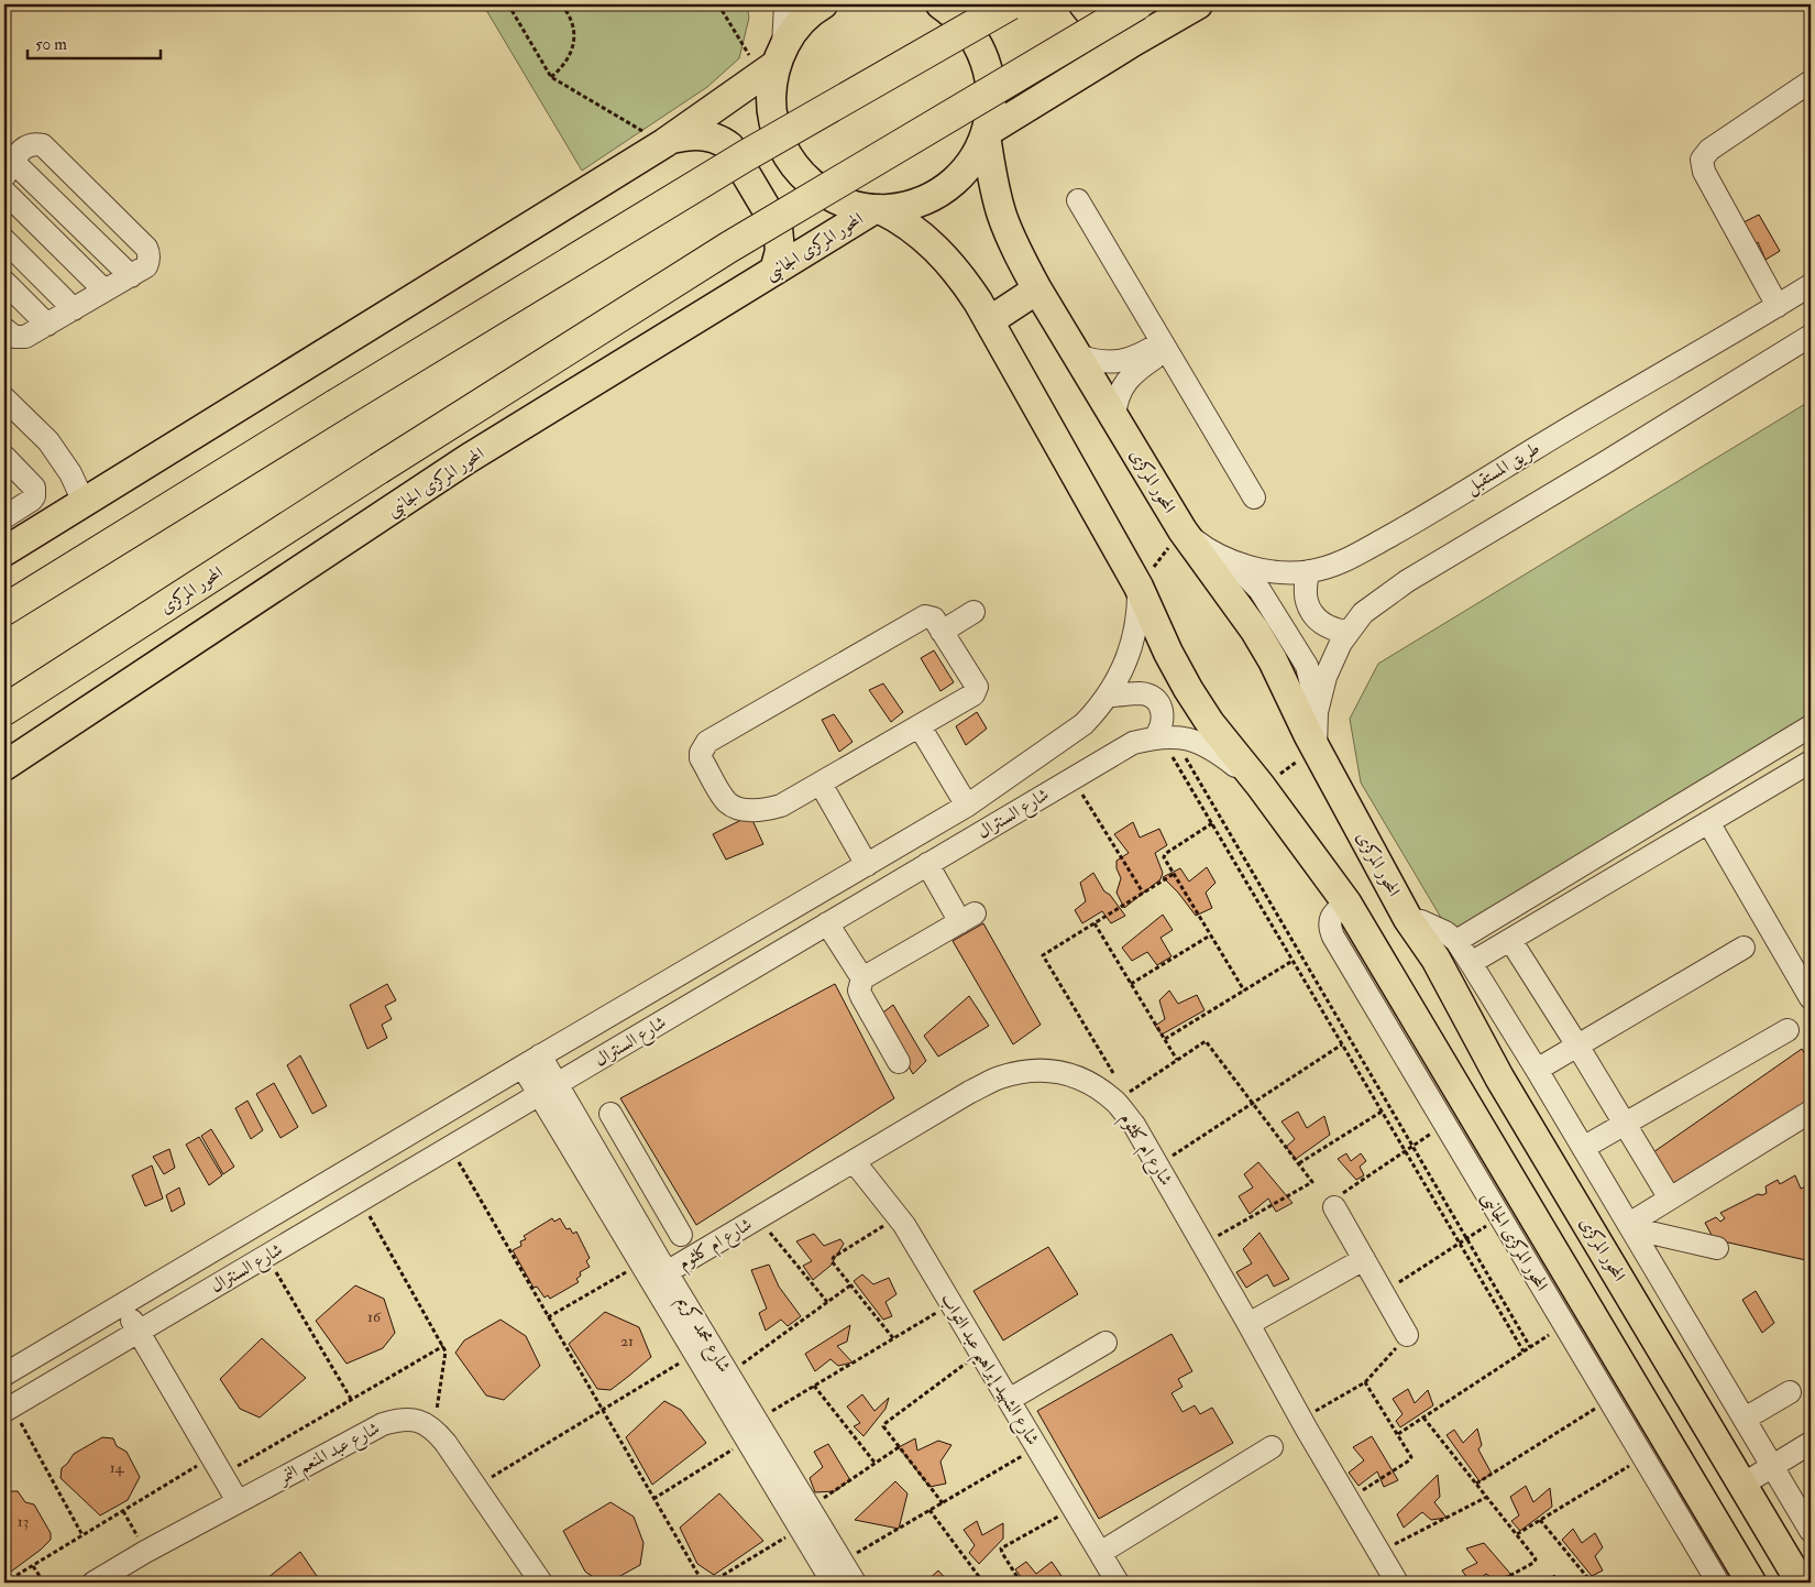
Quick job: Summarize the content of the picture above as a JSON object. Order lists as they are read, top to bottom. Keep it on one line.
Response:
{"streets":{"highway":["المحور المركزى"],"main road":["المحور المركزى الجانبى"],"street":["طريق المستقبل","شارع السنترال","شارع ام كلثوم","شارع محمد كريم","شارع الشهيد إبراهيم عبد التواب","شارع عبد المنعم النمر"]},"crossings":[["طريق المستقبل","المحور المركزى"],["شارع السنترال","شارع محمد كريم"],["شارع ام كلثوم","شارع محمد كريم"],["شارع ام كلثوم","شارع الشهيد إبراهيم عبد التواب"]],"house_numbers":["16","21","14","13"],"scale_bar":"50 m"}
